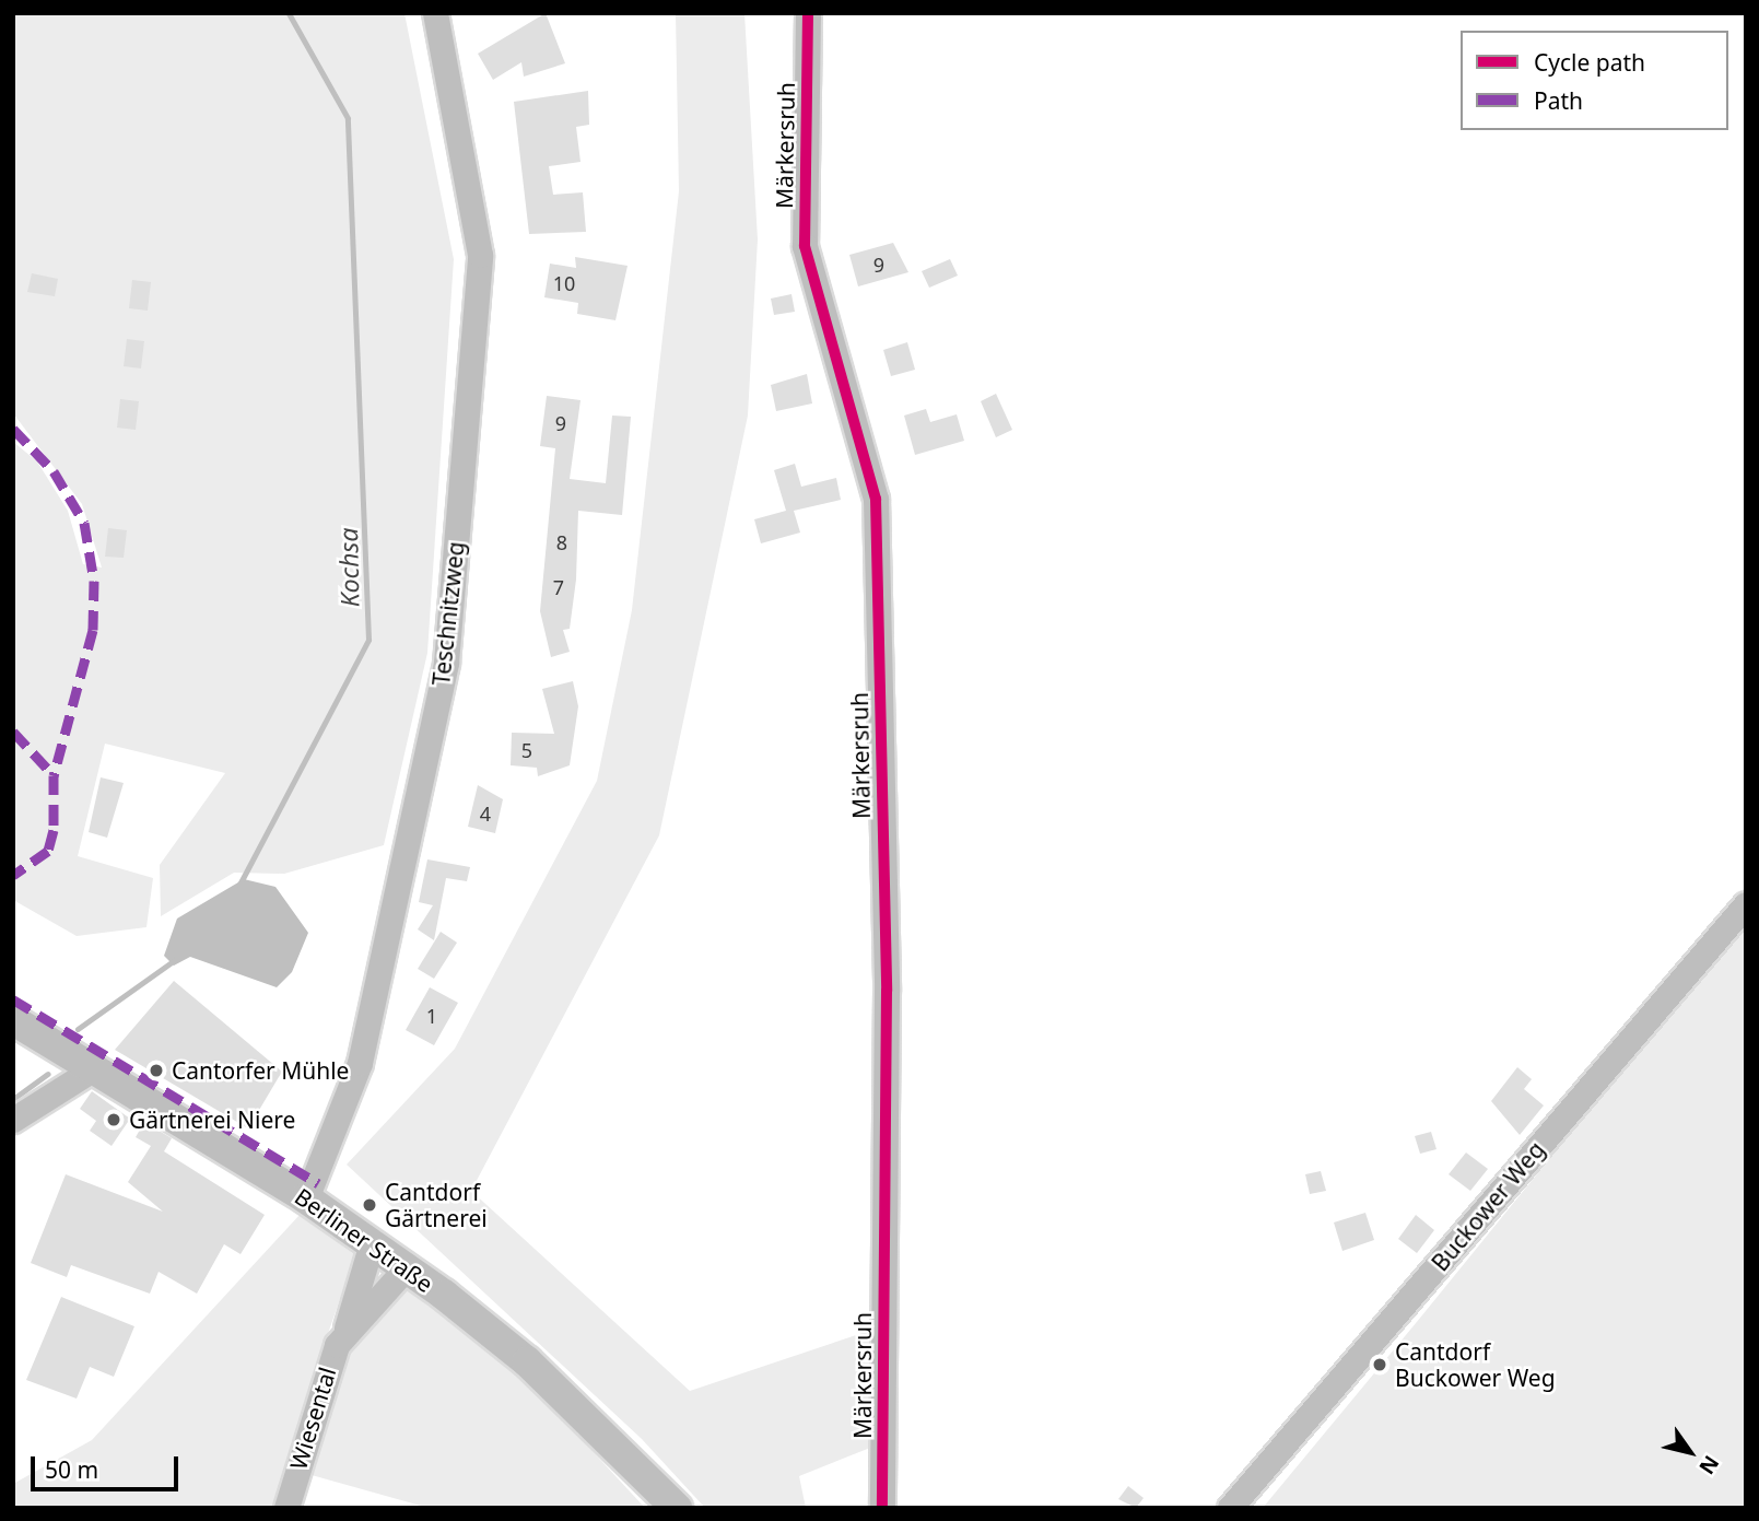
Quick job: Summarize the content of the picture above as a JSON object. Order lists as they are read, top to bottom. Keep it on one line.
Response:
{"streets":{"main road":["Berliner Straße"],"street":["Märkersruh","Teschnitzweg","Buckower Weg","Wiesental"]},"crossings":[["Teschnitzweg","Berliner Straße"],["Berliner Straße","Wiesental"]],"water":["Kochsa"],"places":["Cantorfer Mühle","Gärtnerei Niere","Cantdorf Gärtnerei","Cantdorf Buckower Weg"],"house_numbers":["9","10","9","8","7","5","4","1"],"legend":["Cycle path","Path"],"scale_bar":"50 m","north":"bottom right"}
